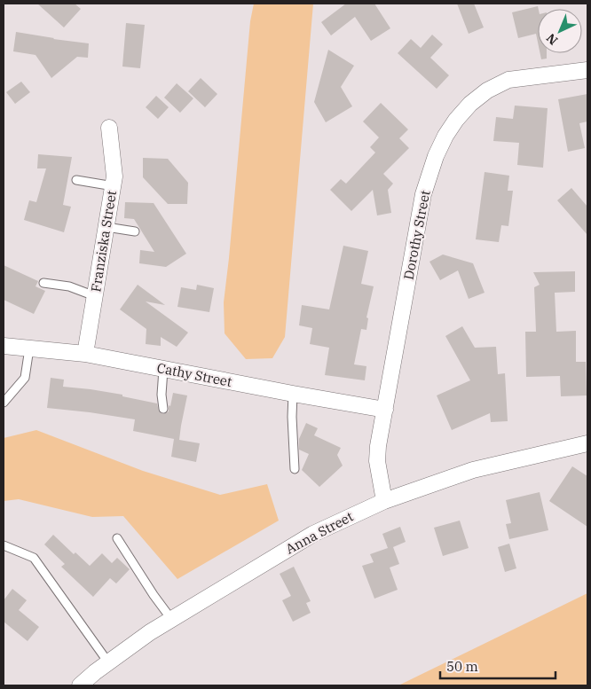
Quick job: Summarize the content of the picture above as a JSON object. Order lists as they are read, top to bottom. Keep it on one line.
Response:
{"streets":{"street":["Dorothy Street","Franziska Street","Cathy Street","Anna Street"]},"crossings":[["Dorothy Street","Cathy Street"],["Dorothy Street","Anna Street"],["Franziska Street","Cathy Street"]],"scale_bar":"50 m","north":"bottom left"}
